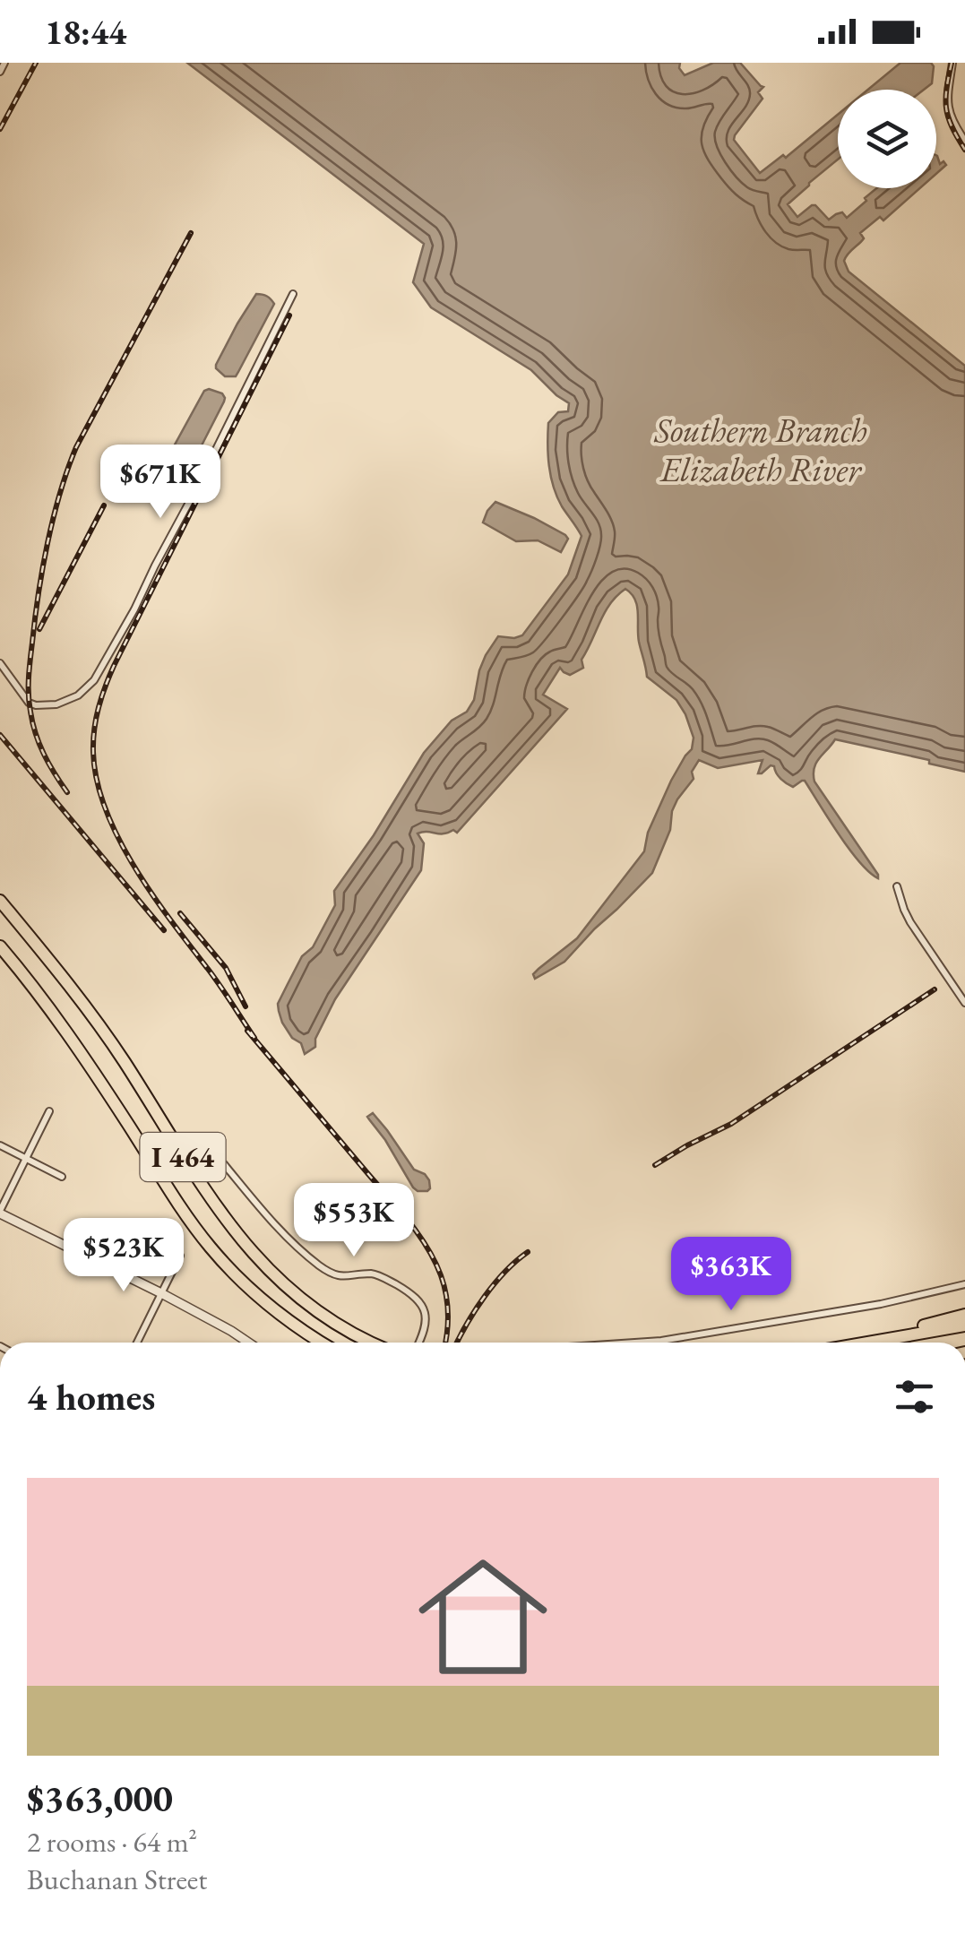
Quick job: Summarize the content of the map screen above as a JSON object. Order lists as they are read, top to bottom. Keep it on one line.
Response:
{"streets":{"highway":["I 464"]},"water":["Southern Branch Elizabeth River"],"page":{"status":"18:44","price":["$671K","$553K","$523K","$363K"],"heading":"4 homes","list":[{"name":"$363,000","note":"2 rooms · 64 m² · Buchanan Street"}]}}
